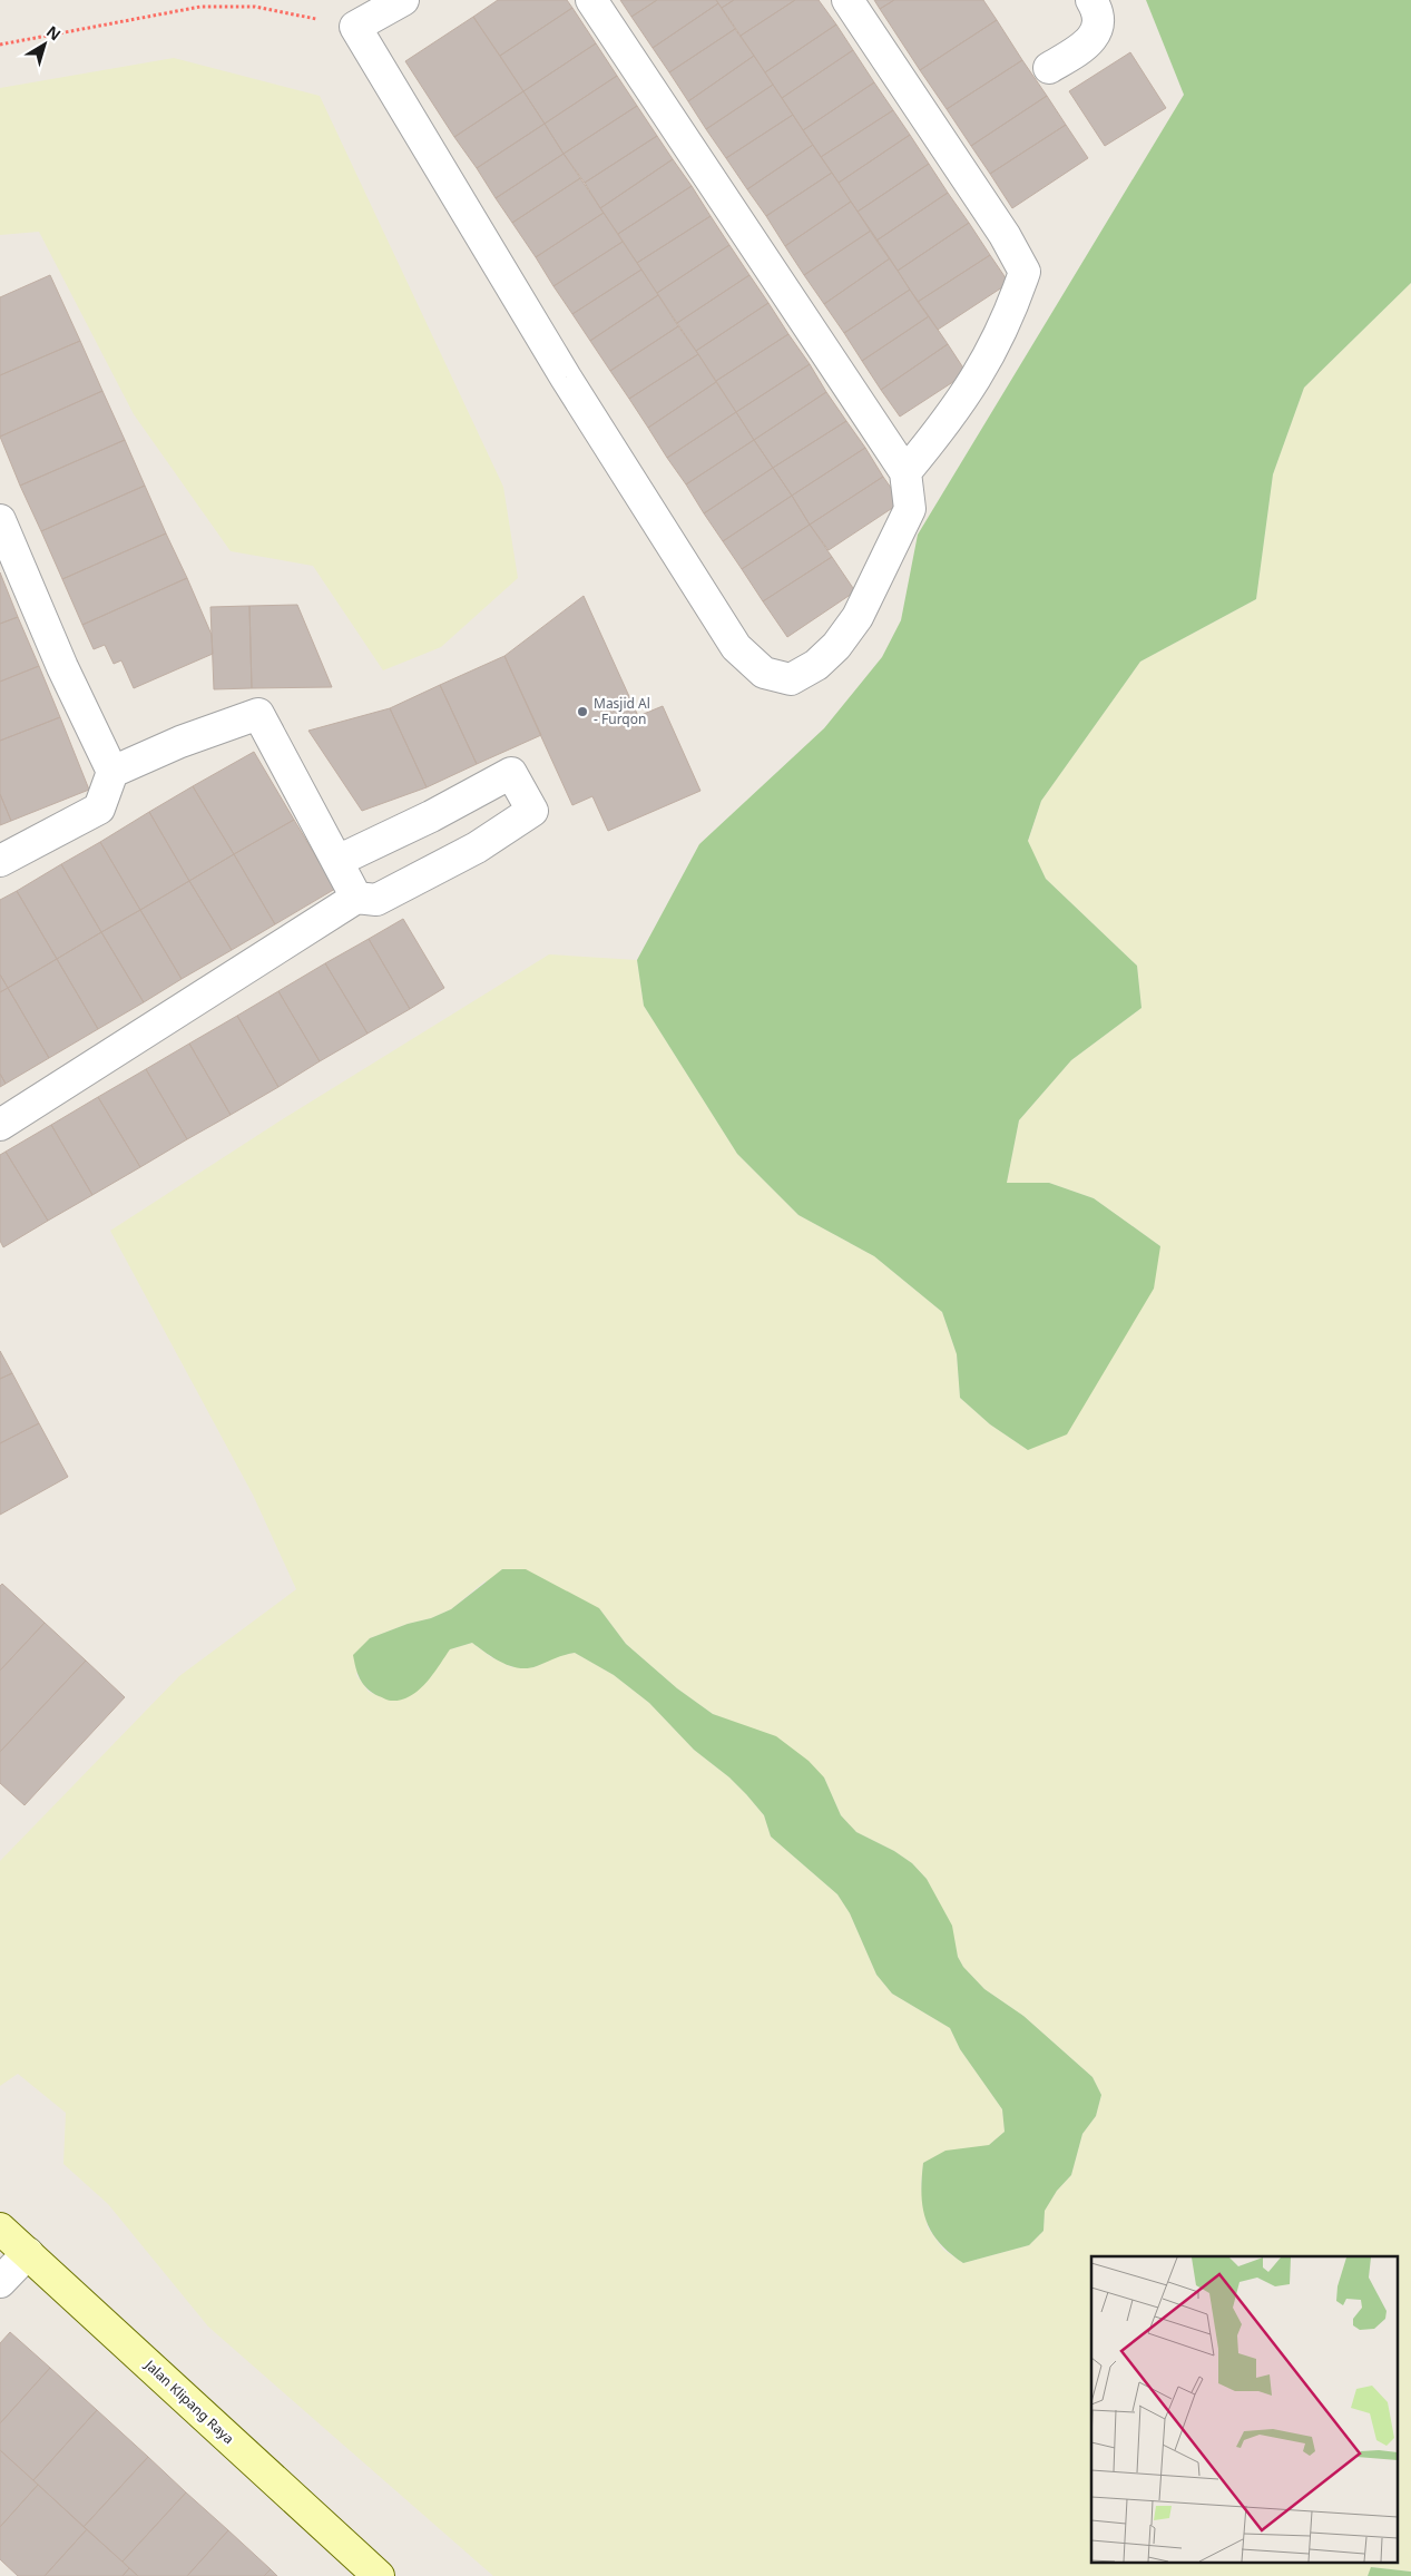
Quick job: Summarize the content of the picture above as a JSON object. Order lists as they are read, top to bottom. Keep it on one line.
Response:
{"streets":{"main road":["Jalan Klipang Raya"]},"places":["Masjid Al - Furqon"],"north":"top right"}
